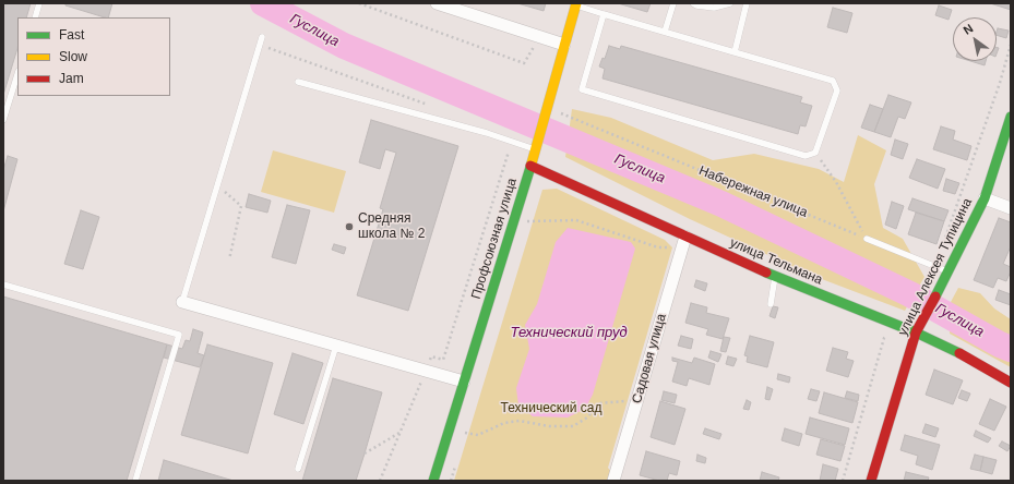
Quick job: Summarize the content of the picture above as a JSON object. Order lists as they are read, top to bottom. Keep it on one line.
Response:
{"streets":{"street":["Профсоюзная улица","улица Тельмана","улица Алексея Тупицина","Садовая улица"],"path":["Набережная улица"]},"crossings":[["Набережная улица","Профсоюзная улица"],["Профсоюзная улица","улица Тельмана"],["улица Тельмана","улица Алексея Тупицина"],["улица Тельмана","Садовая улица"]],"water":["Гуслица","Технический пруд"],"parks":["Технический сад"],"places":["Средняя школа № 2"],"legend":["Fast","Slow","Jam"],"north":"top left"}
